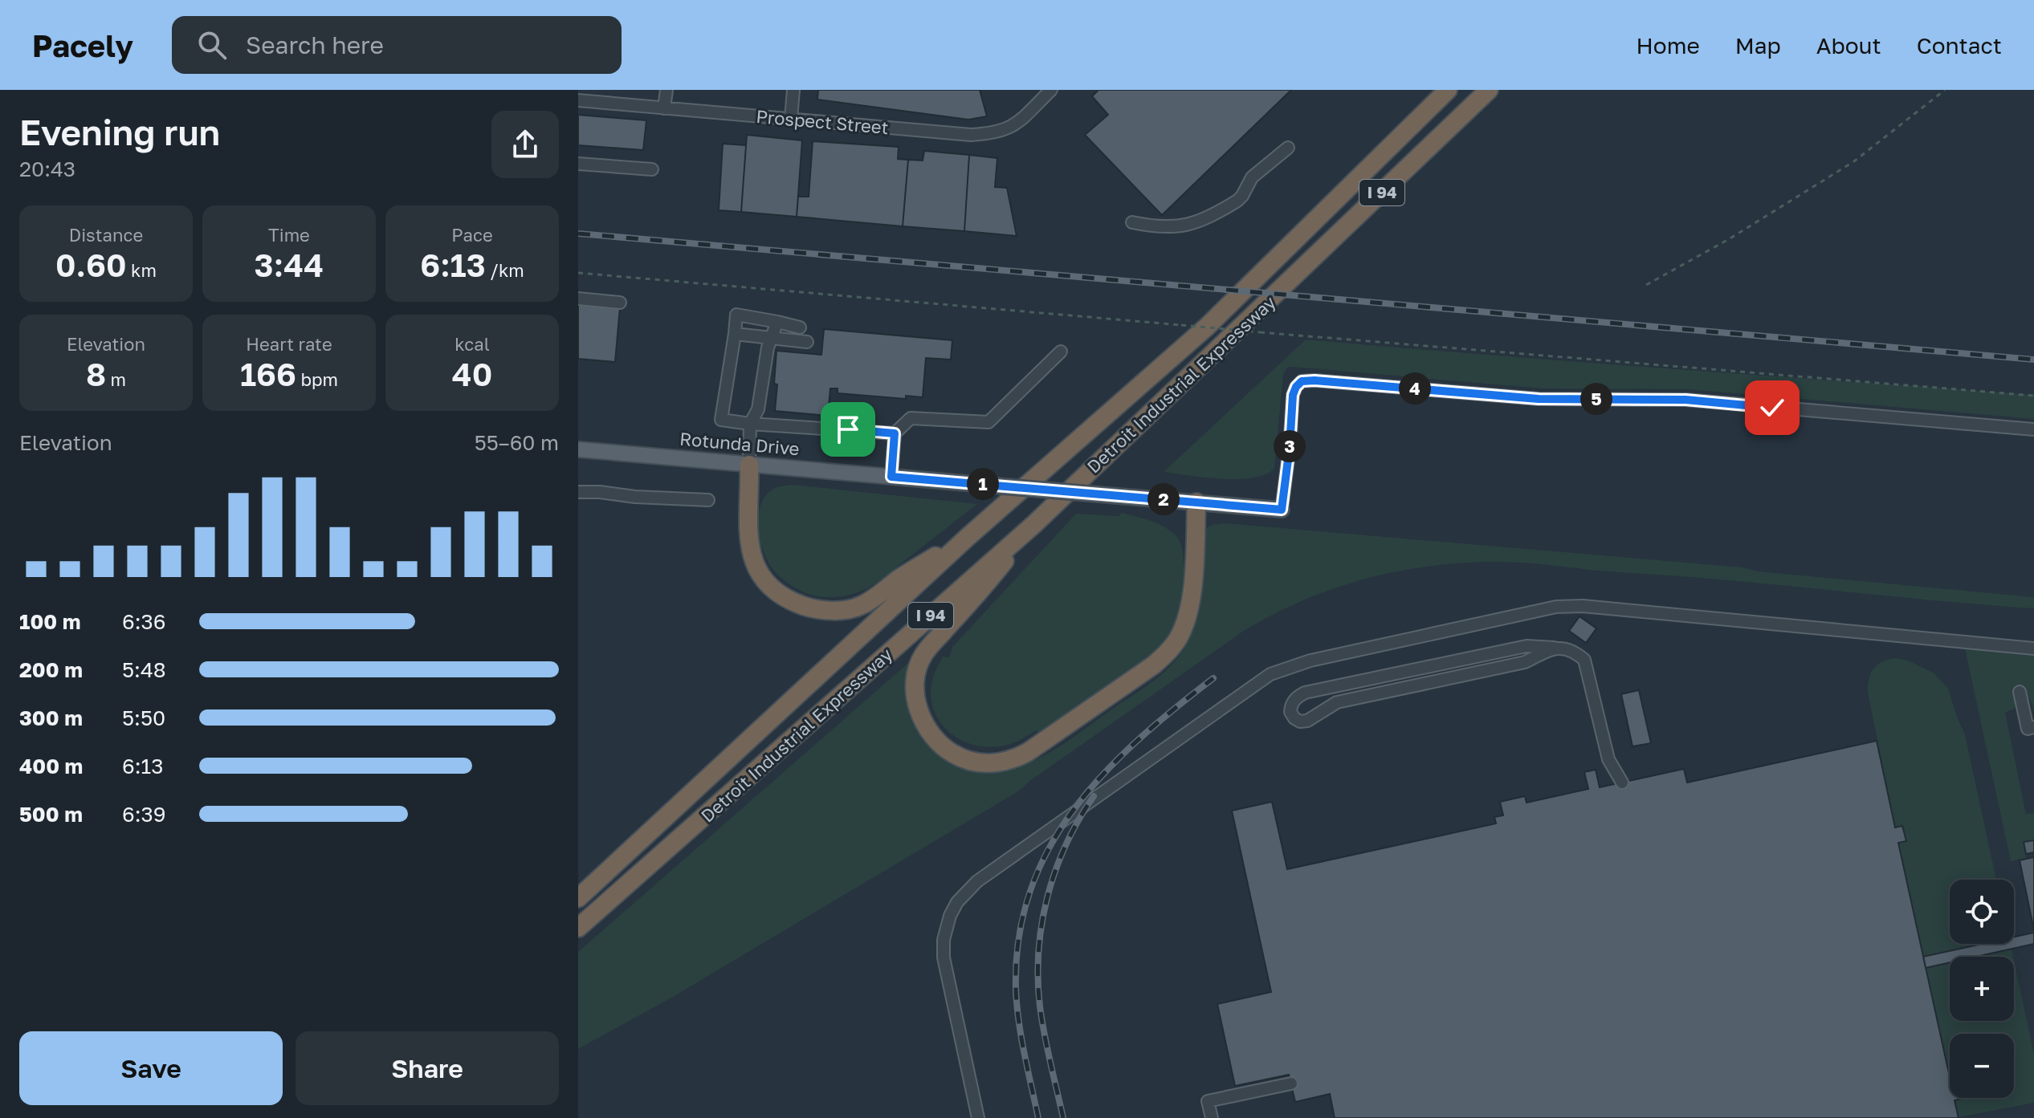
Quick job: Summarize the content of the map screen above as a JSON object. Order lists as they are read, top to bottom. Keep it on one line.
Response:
{"streets":{"highway":["I 94","Detroit Industrial Expressway"],"main road":["Rotunda Drive"],"street":["Prospect Street"]},"page":{"header":"Pacely","search":"Search here","nav":["Home","Map","About","Contact"],"heading":["Evening run","20:43"],"stats":[["Distance","0.60 km"],["Time","3:44"],["Pace","6:13 /km"],["Elevation","8 m"],["Heart rate","166 bpm"],["kcal","40"]],"pins":["4","5","3","1","2"],"chart":["Elevation","55–60 m"],"list":[{"name":"100 m","note":"6:36"},{"name":"200 m","note":"5:48"},{"name":"300 m","note":"5:50"},{"name":"400 m","note":"6:13"},{"name":"500 m","note":"6:39"}],"map_buttons":["+","−"],"buttons":["Save","Share"]}}
